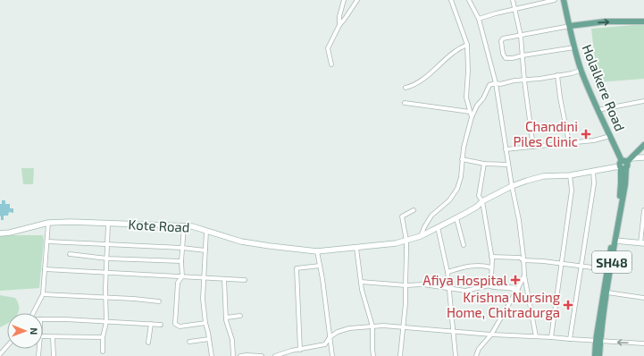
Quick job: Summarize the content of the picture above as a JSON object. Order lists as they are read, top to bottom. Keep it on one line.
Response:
{"streets":{"main road":["Holalkere Road","SH48"],"street":["Kote Road"]},"crossings":[["Holalkere Road","Kote Road"],["Holalkere Road","SH48"],["Kote Road","SH48"]],"places":{"health":["Chandini Piles Clinic","Afiya Hospital","Krishna Nursing Home, Chitradurga"]},"north":"right"}
